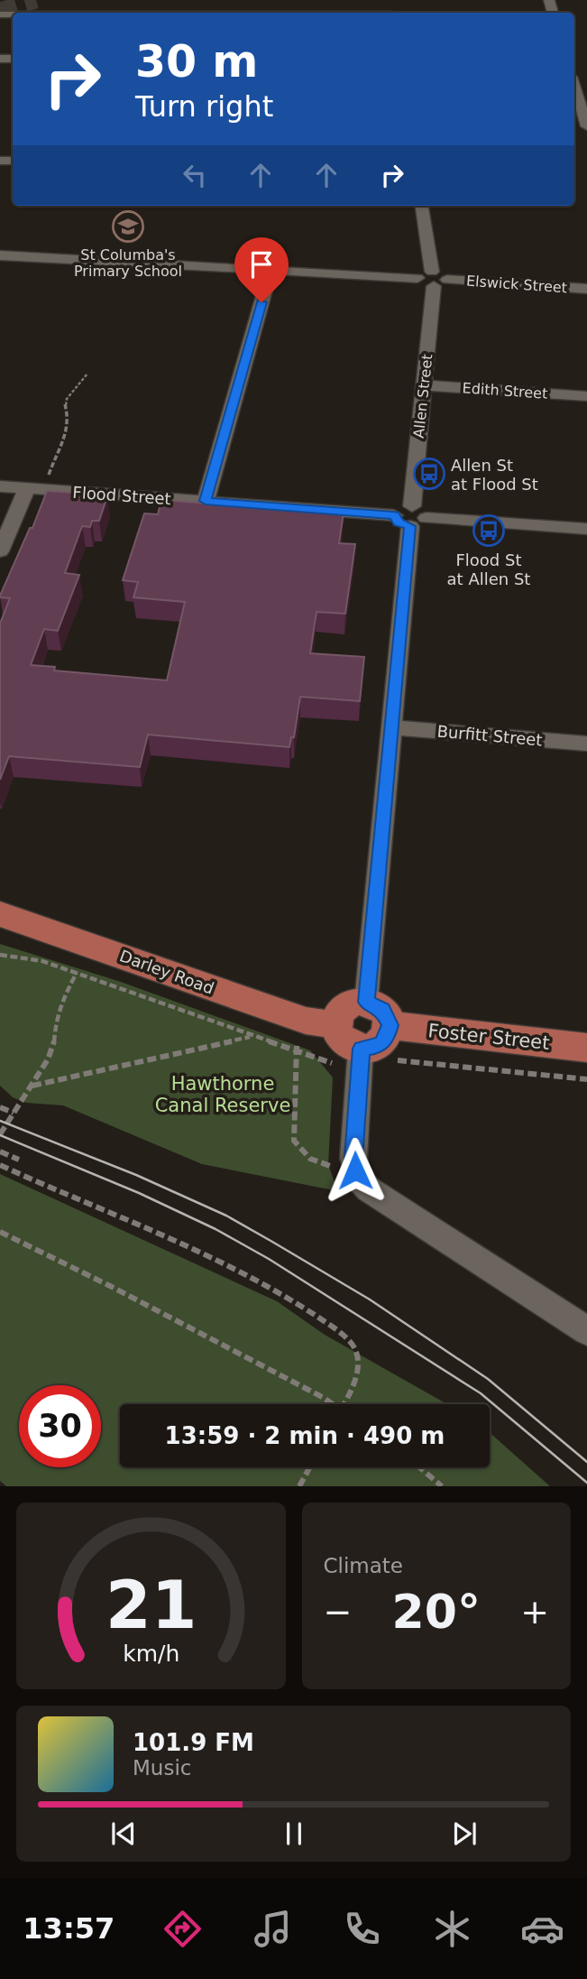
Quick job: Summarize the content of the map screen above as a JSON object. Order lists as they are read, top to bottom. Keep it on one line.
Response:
{"streets":{"main road":["Darley Road","Foster Street"],"street":["Elswick Street","Edith Street","Allen Street","Flood Street","Burfitt Street"]},"crossings":[["Elswick Street","Allen Street"],["Edith Street","Allen Street"],["Allen Street","Flood Street"],["Allen Street","Burfitt Street"],["Allen Street","Darley Road"],["Allen Street","Foster Street"],["Darley Road","Foster Street"]],"parks":["Hawthorne Canal Reserve"],"places":{"school or university":["St Columba's Primary School"],"bus stop":["Allen St at Flood St","Flood St at Allen St"]},"page":{"turn":["30 m","Turn right"],"limit":"30","trip":"13:59 · 2 min · 490 m","tile":"Climate","heat":["−","20°","+"],"song":["101.9 FM","Music"],"tabs":"13:57","gauge":["21","km/h"]}}
